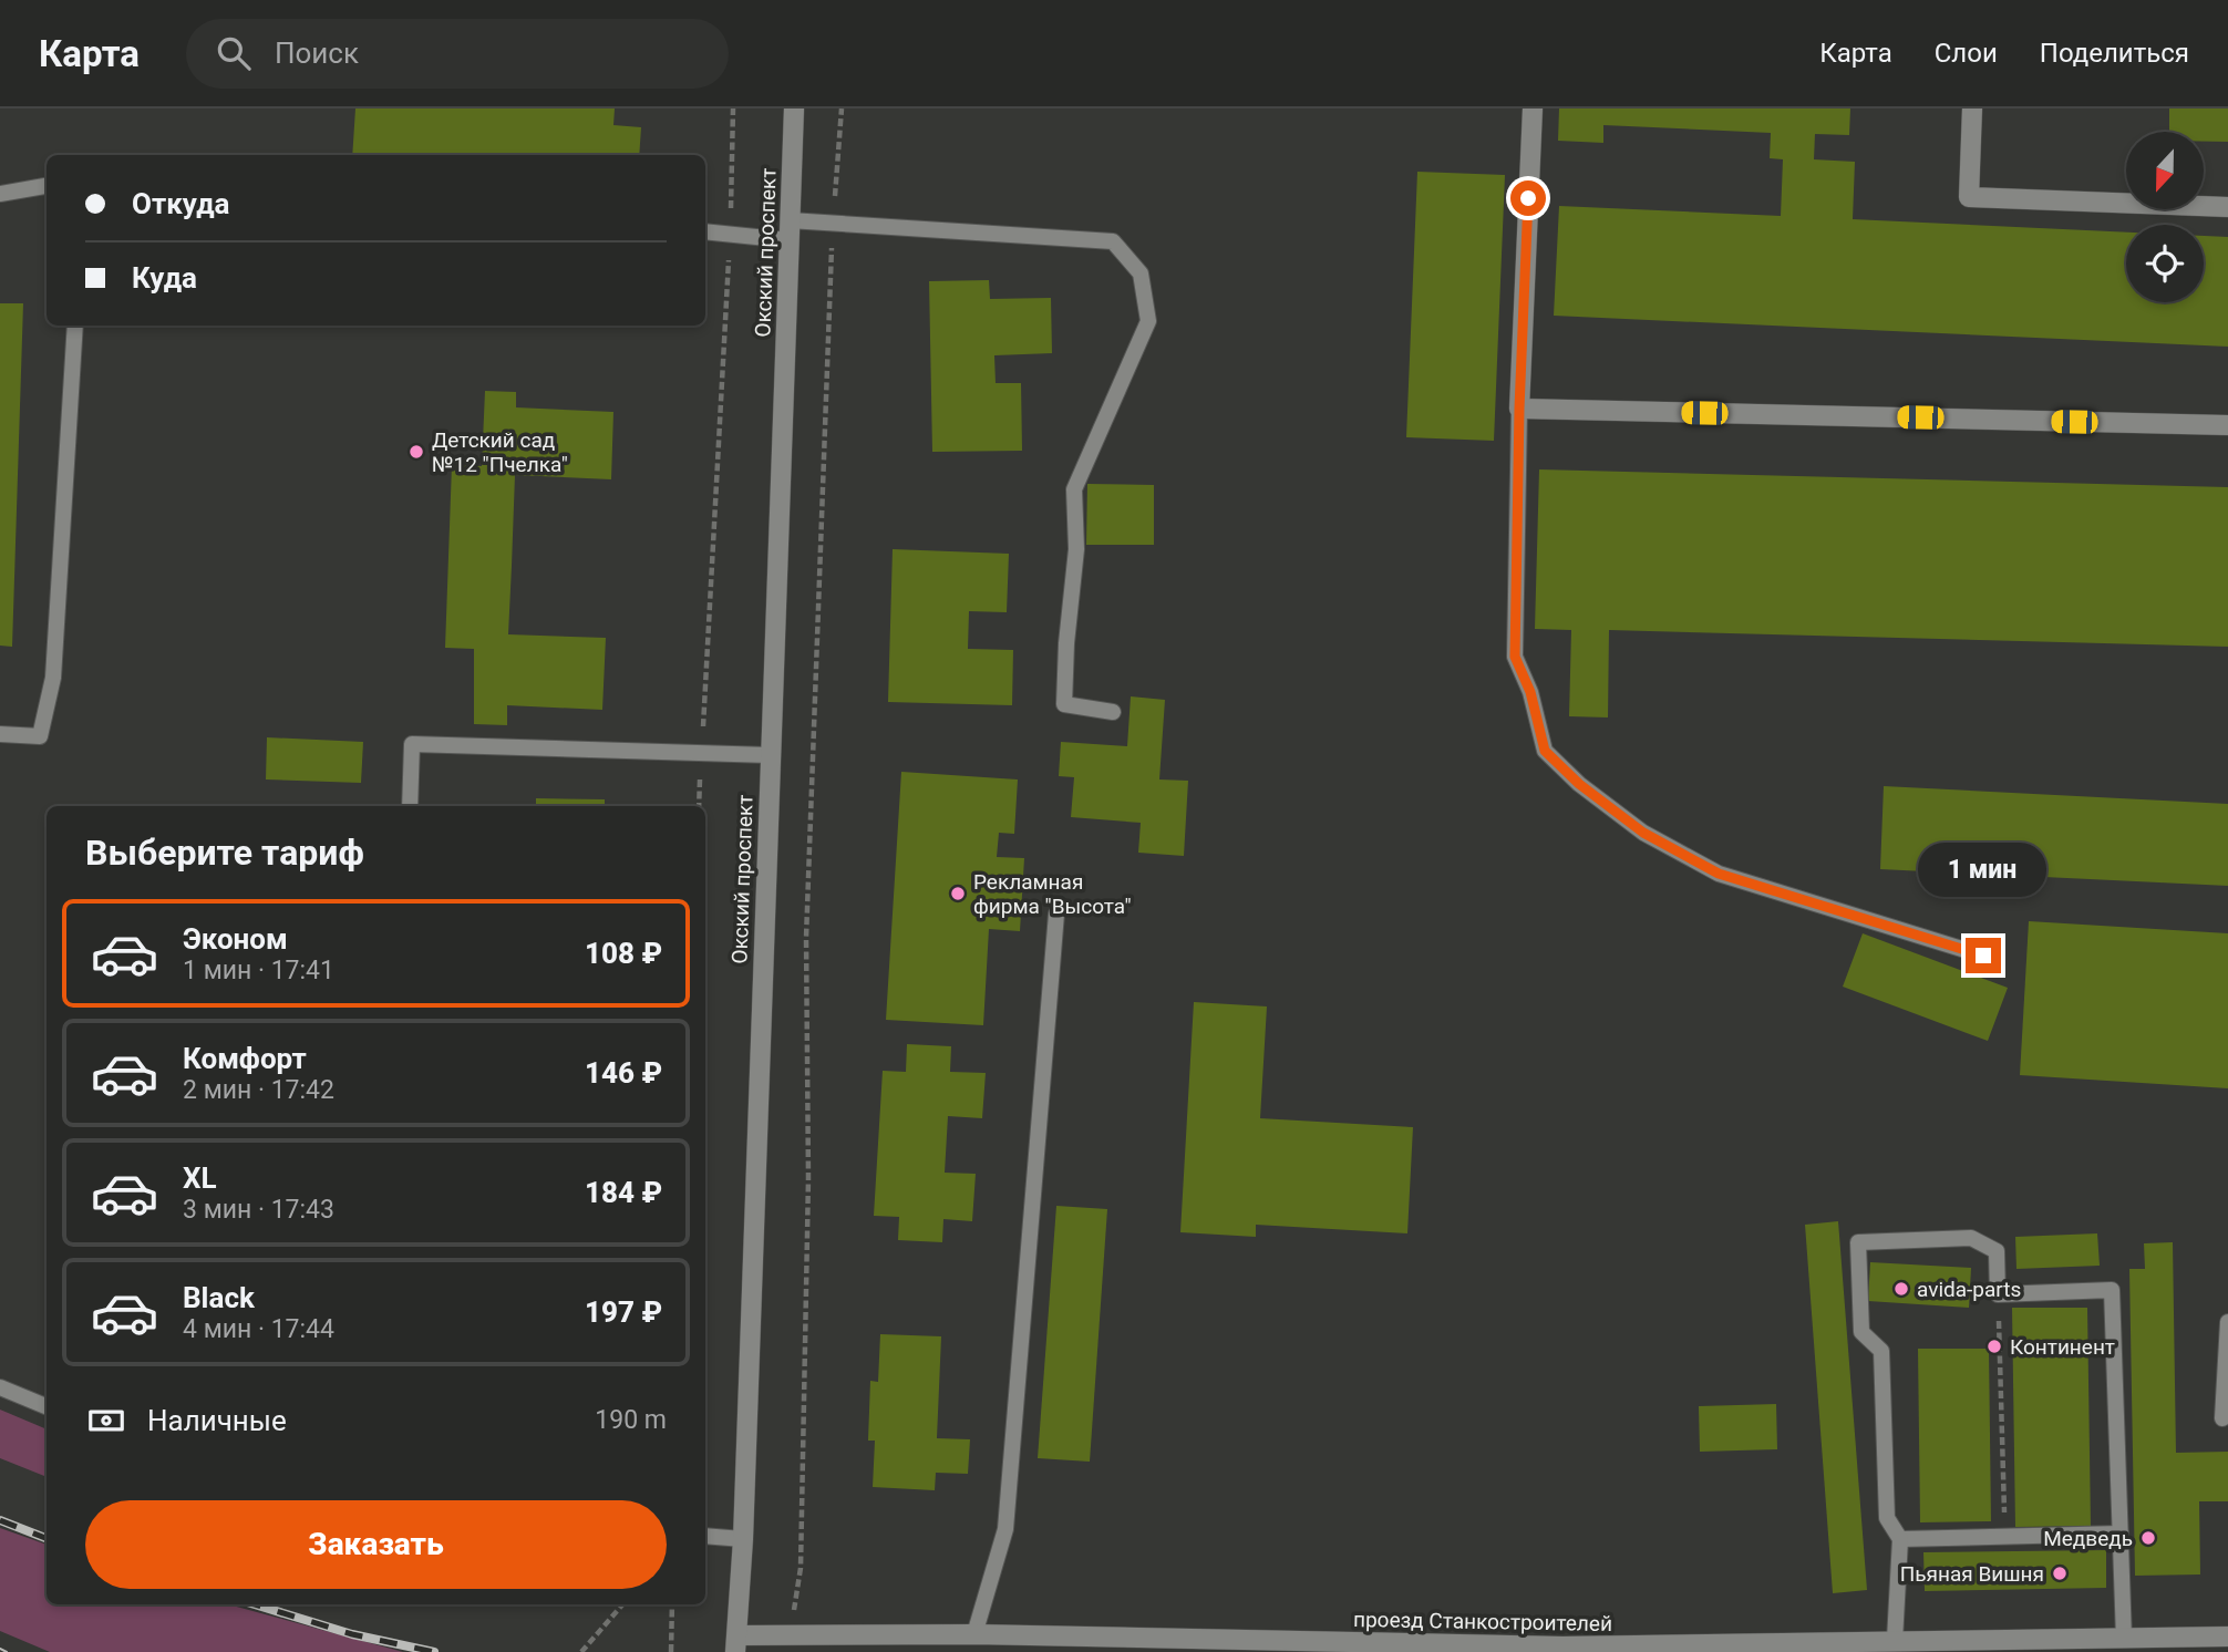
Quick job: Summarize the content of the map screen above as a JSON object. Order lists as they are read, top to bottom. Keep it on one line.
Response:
{"streets":{"main road":["Окский проспект","проезд Станкостроителей"]},"crossings":[["Окский проспект","проезд Станкостроителей"]],"places":["Детский сад №12 \"Пчелка\"","Рекламная фирма \"Высота\"","avida-parts","Континент","Медведь","Пьяная Вишня"],"north":"bottom","page":{"header":"Карта","search":"Поиск","nav":["Карта","Слои","Поделиться"],"banner":["Откуда","Куда"],"heading":"Выберите тариф","bubble":"1 мин","list":[{"name":"Эконом","note":"1 мин · 17:41","value":"108 ₽"},{"name":"Комфорт","note":"2 мин · 17:42","value":"146 ₽"},{"name":"XL","note":"3 мин · 17:43","value":"184 ₽"},{"name":"Black","note":"4 мин · 17:44","value":"197 ₽"}],"pay":["Наличные","190 m"],"buttons":"Заказать"}}
